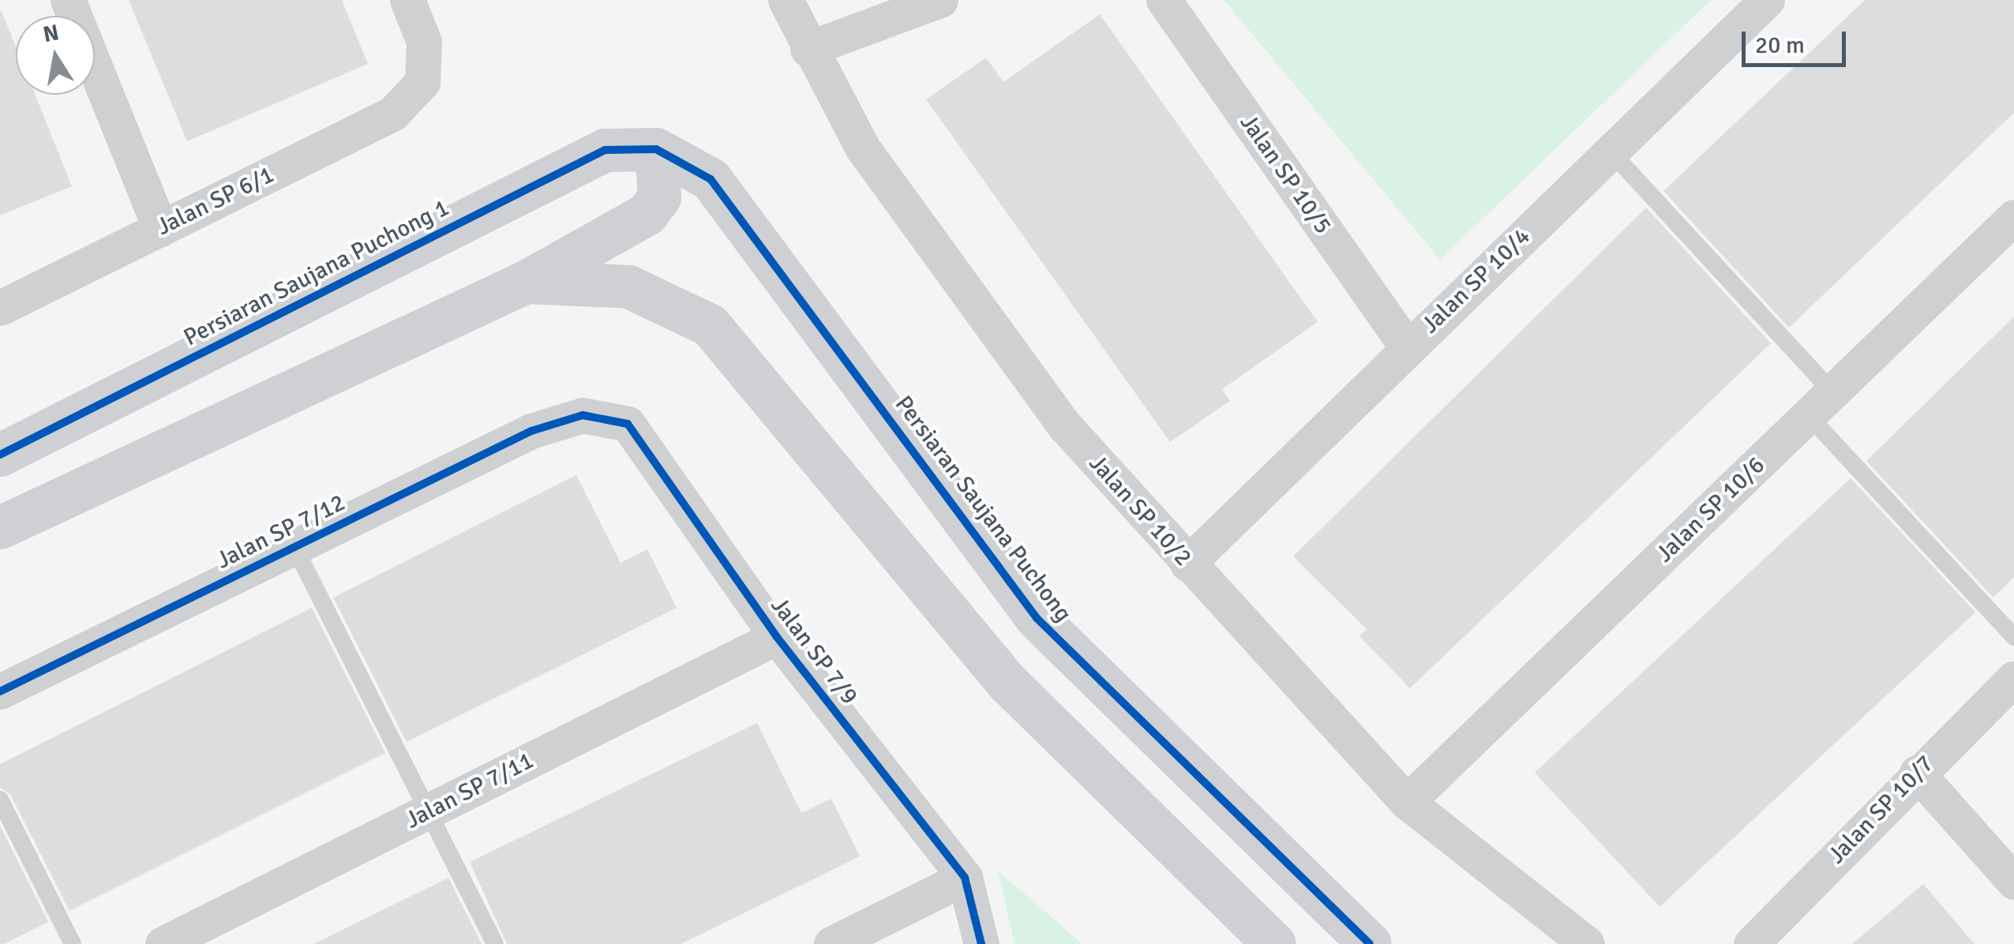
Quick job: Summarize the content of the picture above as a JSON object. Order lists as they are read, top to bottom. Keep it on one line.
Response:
{"streets":{"street":["Jalan SP 10/5","Jalan SP 6/1","Persiaran Saujana Puchong 1","Jalan SP 10/4","Persiaran Saujana Puchong","Jalan SP 10/6","Jalan SP 10/2","Jalan SP 7/12","Jalan SP 7/9","Jalan SP 7/11","Jalan SP 10/7"]},"crossings":[["Jalan SP 10/5","Jalan SP 10/4"],["Persiaran Saujana Puchong 1","Persiaran Saujana Puchong"],["Jalan SP 10/4","Jalan SP 10/2"],["Jalan SP 10/6","Jalan SP 10/2"],["Jalan SP 7/12","Jalan SP 7/9"],["Jalan SP 7/9","Jalan SP 7/11"]],"scale_bar":"20 m","north":"top"}
